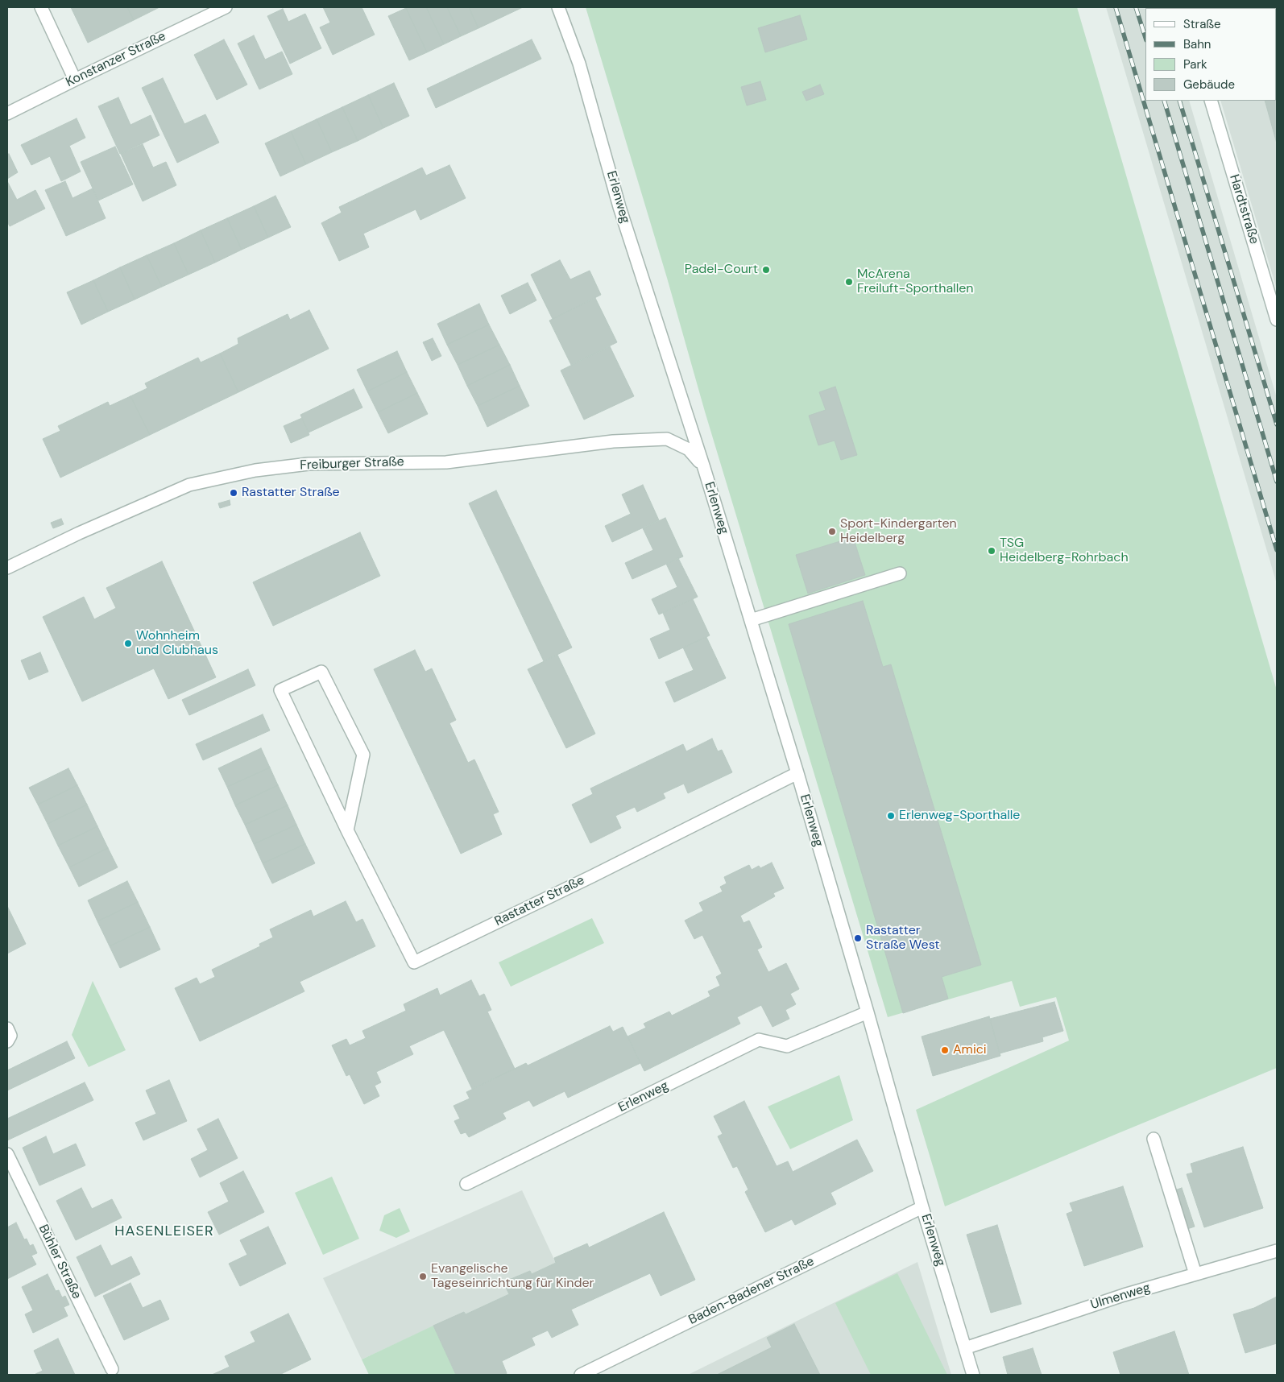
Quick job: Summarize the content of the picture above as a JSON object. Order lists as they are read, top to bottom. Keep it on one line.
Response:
{"streets":{"street":["Konstanzer Straße","Erlenweg","Hardtstraße","Freiburger Straße","Rastatter Straße","Bühler Straße","Baden-Badener Straße","Ulmenweg"]},"crossings":[["Erlenweg","Freiburger Straße"],["Erlenweg","Rastatter Straße"],["Erlenweg","Baden-Badener Straße"],["Erlenweg","Ulmenweg"]],"districts":["HASENLEISER"],"places":["Padel-Court","McArena Freiluft-Sporthallen","Rastatter Straße","Sport-Kindergarten Heidelberg","TSG Heidelberg-Rohrbach","Wohnheim und Clubhaus","Erlenweg-Sporthalle","Rastatter Straße West","Amici","Evangelische Tageseinrichtung für Kinder"],"legend":["Straße","Bahn","Park","Gebäude"]}
